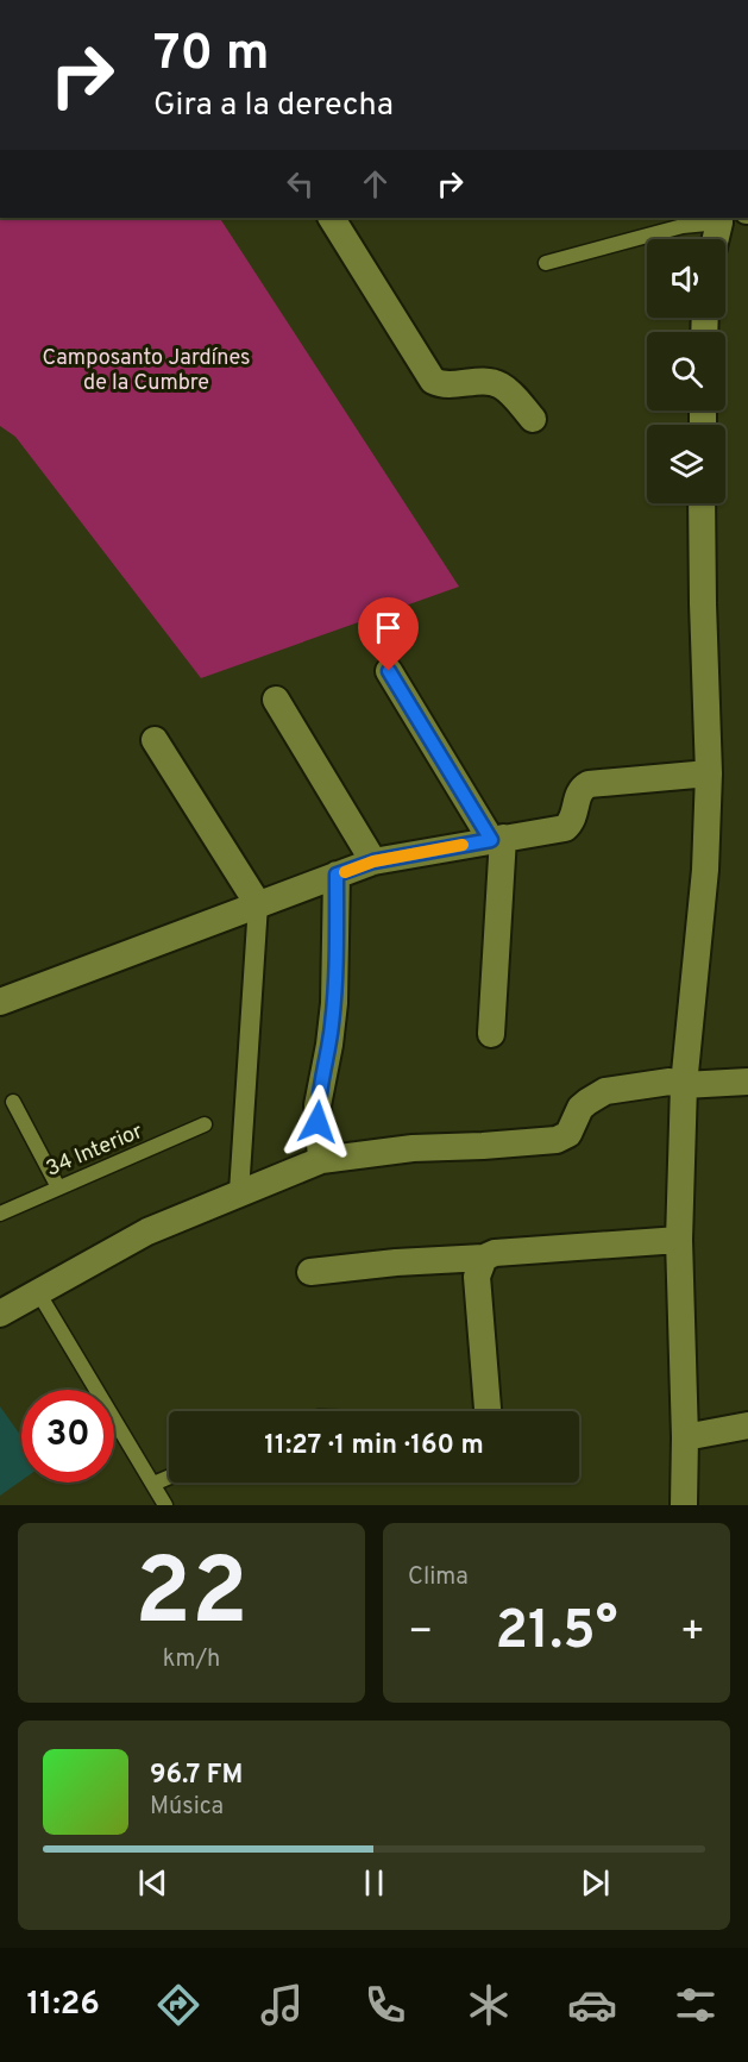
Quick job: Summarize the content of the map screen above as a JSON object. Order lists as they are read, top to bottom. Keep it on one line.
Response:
{"streets":{"lane":["34 Interior"]},"parks":["Camposanto Jardínes de la Cumbre"],"page":{"turn":["70 m","Gira a la derecha"],"limit":"30","trip":"11:27 · 1 min · 160 m","tile":[["22","km/h"],"Clima"],"heat":["−","21.5°","+"],"song":["96.7 FM","Música"],"tabs":"11:26"}}
